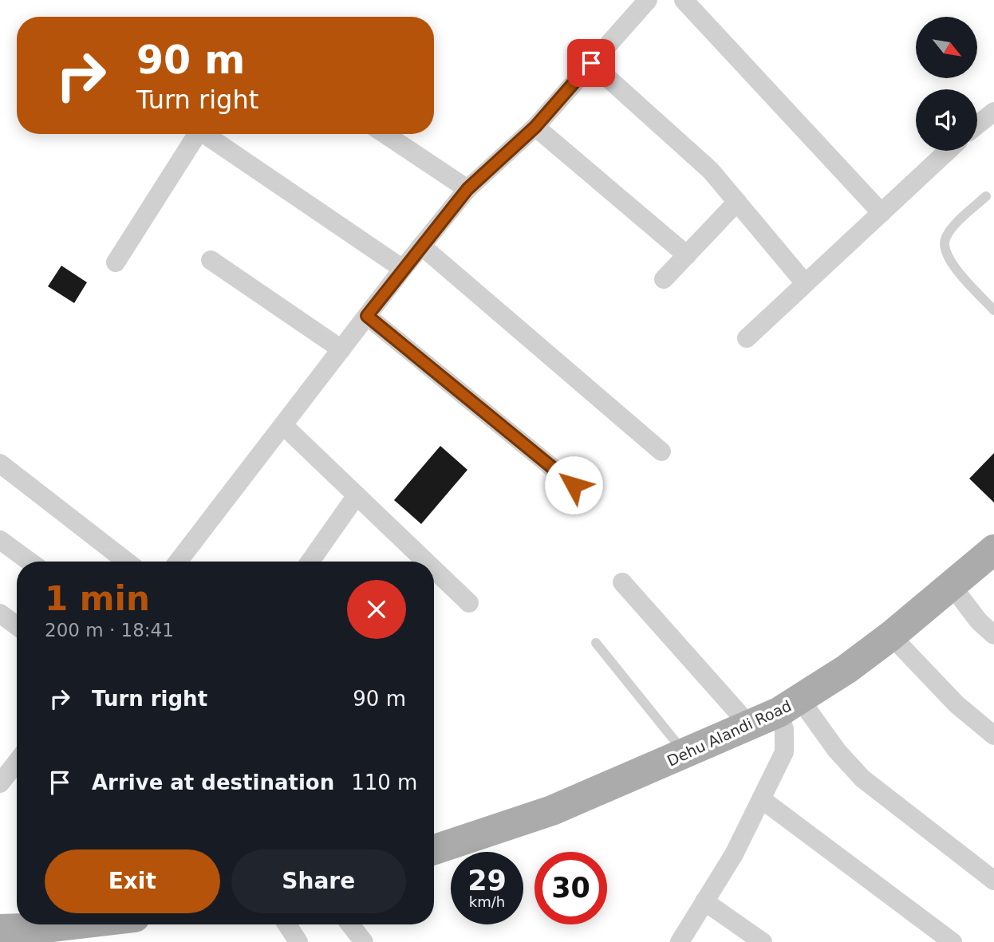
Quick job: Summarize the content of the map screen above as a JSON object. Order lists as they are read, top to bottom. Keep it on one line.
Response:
{"streets":{"main road":["Dehu Alandi Road"]},"north":"bottom right","page":{"turn":["90 m","Turn right"],"heading":["1 min","200 m · 18:41"],"list":[{"name":"Turn right","value":"90 m"},{"name":"Arrive at destination","value":"110 m"}],"buttons":["Exit","Share"],"speed":"29 km/h","limit":"30"}}
